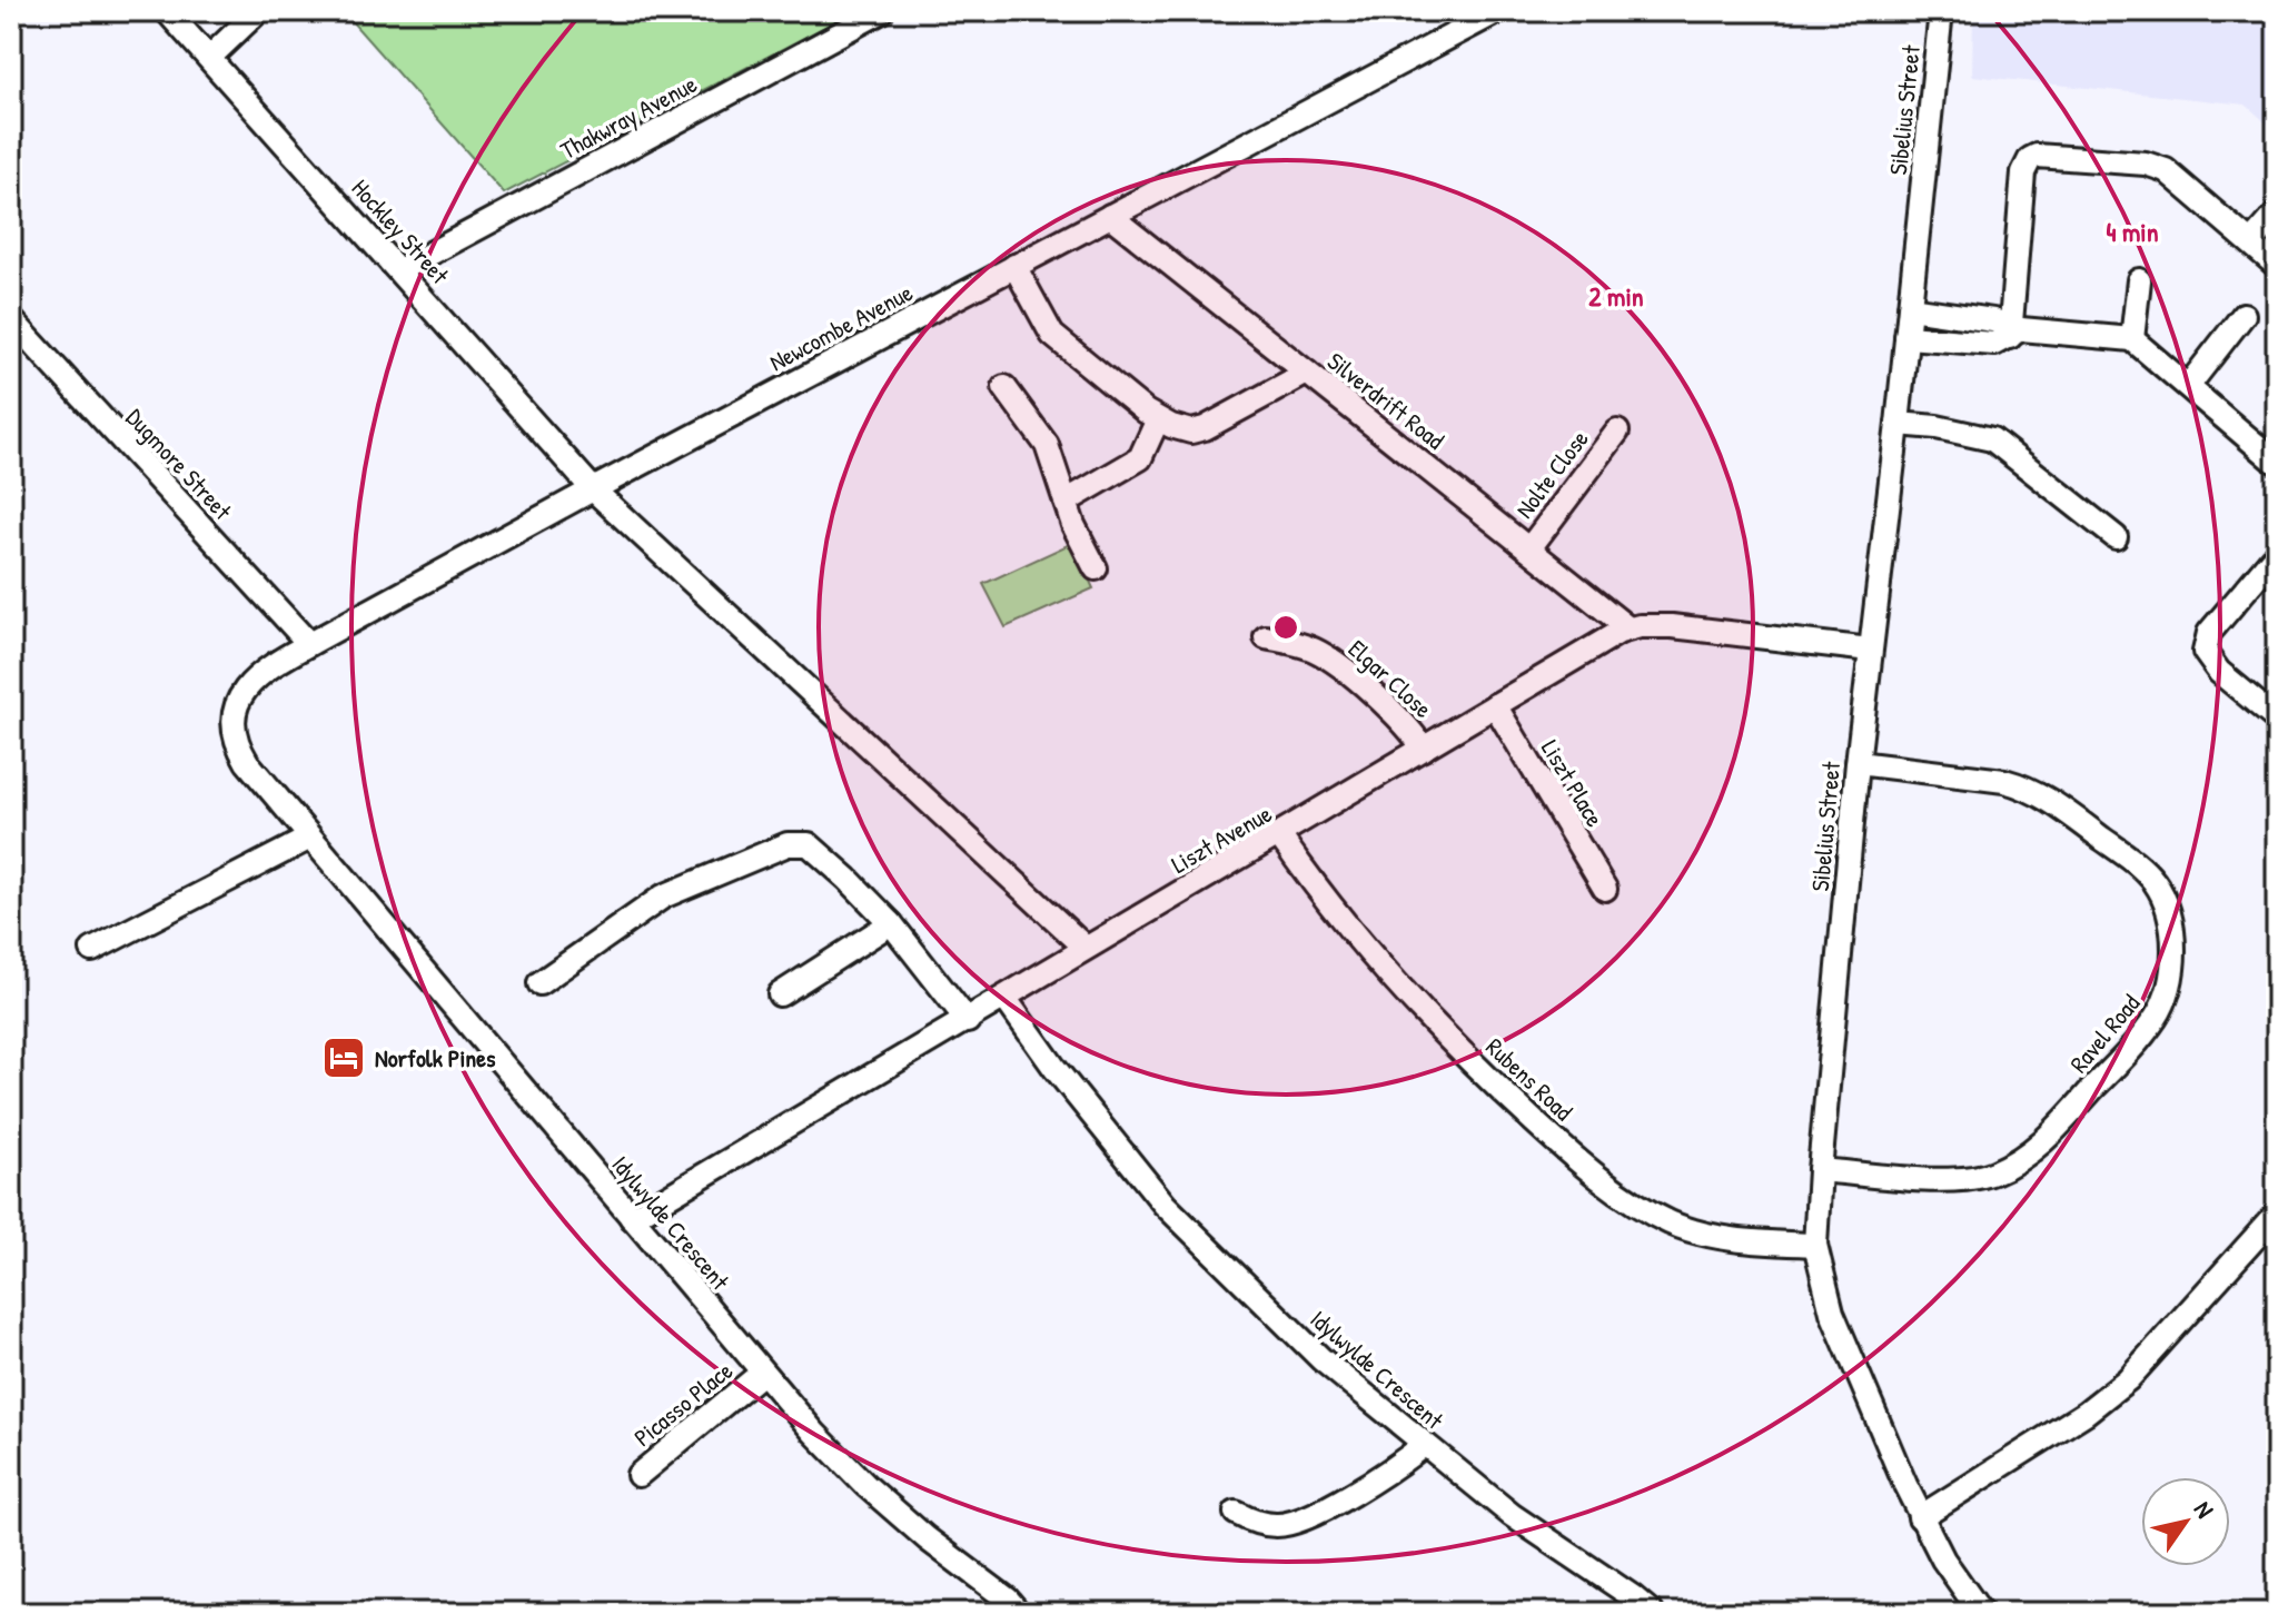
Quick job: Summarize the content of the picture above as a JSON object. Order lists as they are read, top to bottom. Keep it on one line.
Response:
{"streets":{"street":["Sibelius Street","Thakwray Avenue","Hockley Street","Newcombe Avenue","Silverdrift Road","Dugmore Street","Nolte Close","Elgar Close","Liszt Place","Liszt Avenue","Ravel Road","Rubens Road","Idylwylde Crescent","Picasso Place"]},"crossings":[["Sibelius Street","Liszt Avenue"],["Sibelius Street","Ravel Road"],["Sibelius Street","Rubens Road"],["Thakwray Avenue","Hockley Street"],["Hockley Street","Newcombe Avenue"],["Hockley Street","Liszt Avenue"],["Newcombe Avenue","Silverdrift Road"],["Newcombe Avenue","Dugmore Street"],["Newcombe Avenue","Idylwylde Crescent"],["Silverdrift Road","Nolte Close"],["Silverdrift Road","Liszt Avenue"],["Elgar Close","Liszt Avenue"],["Liszt Place","Liszt Avenue"],["Liszt Avenue","Rubens Road"],["Liszt Avenue","Idylwylde Crescent"],["Idylwylde Crescent","Picasso Place"]],"places":{"hotel":["Norfolk Pines"]},"north":"top right","rings":["4 min","2 min"]}
